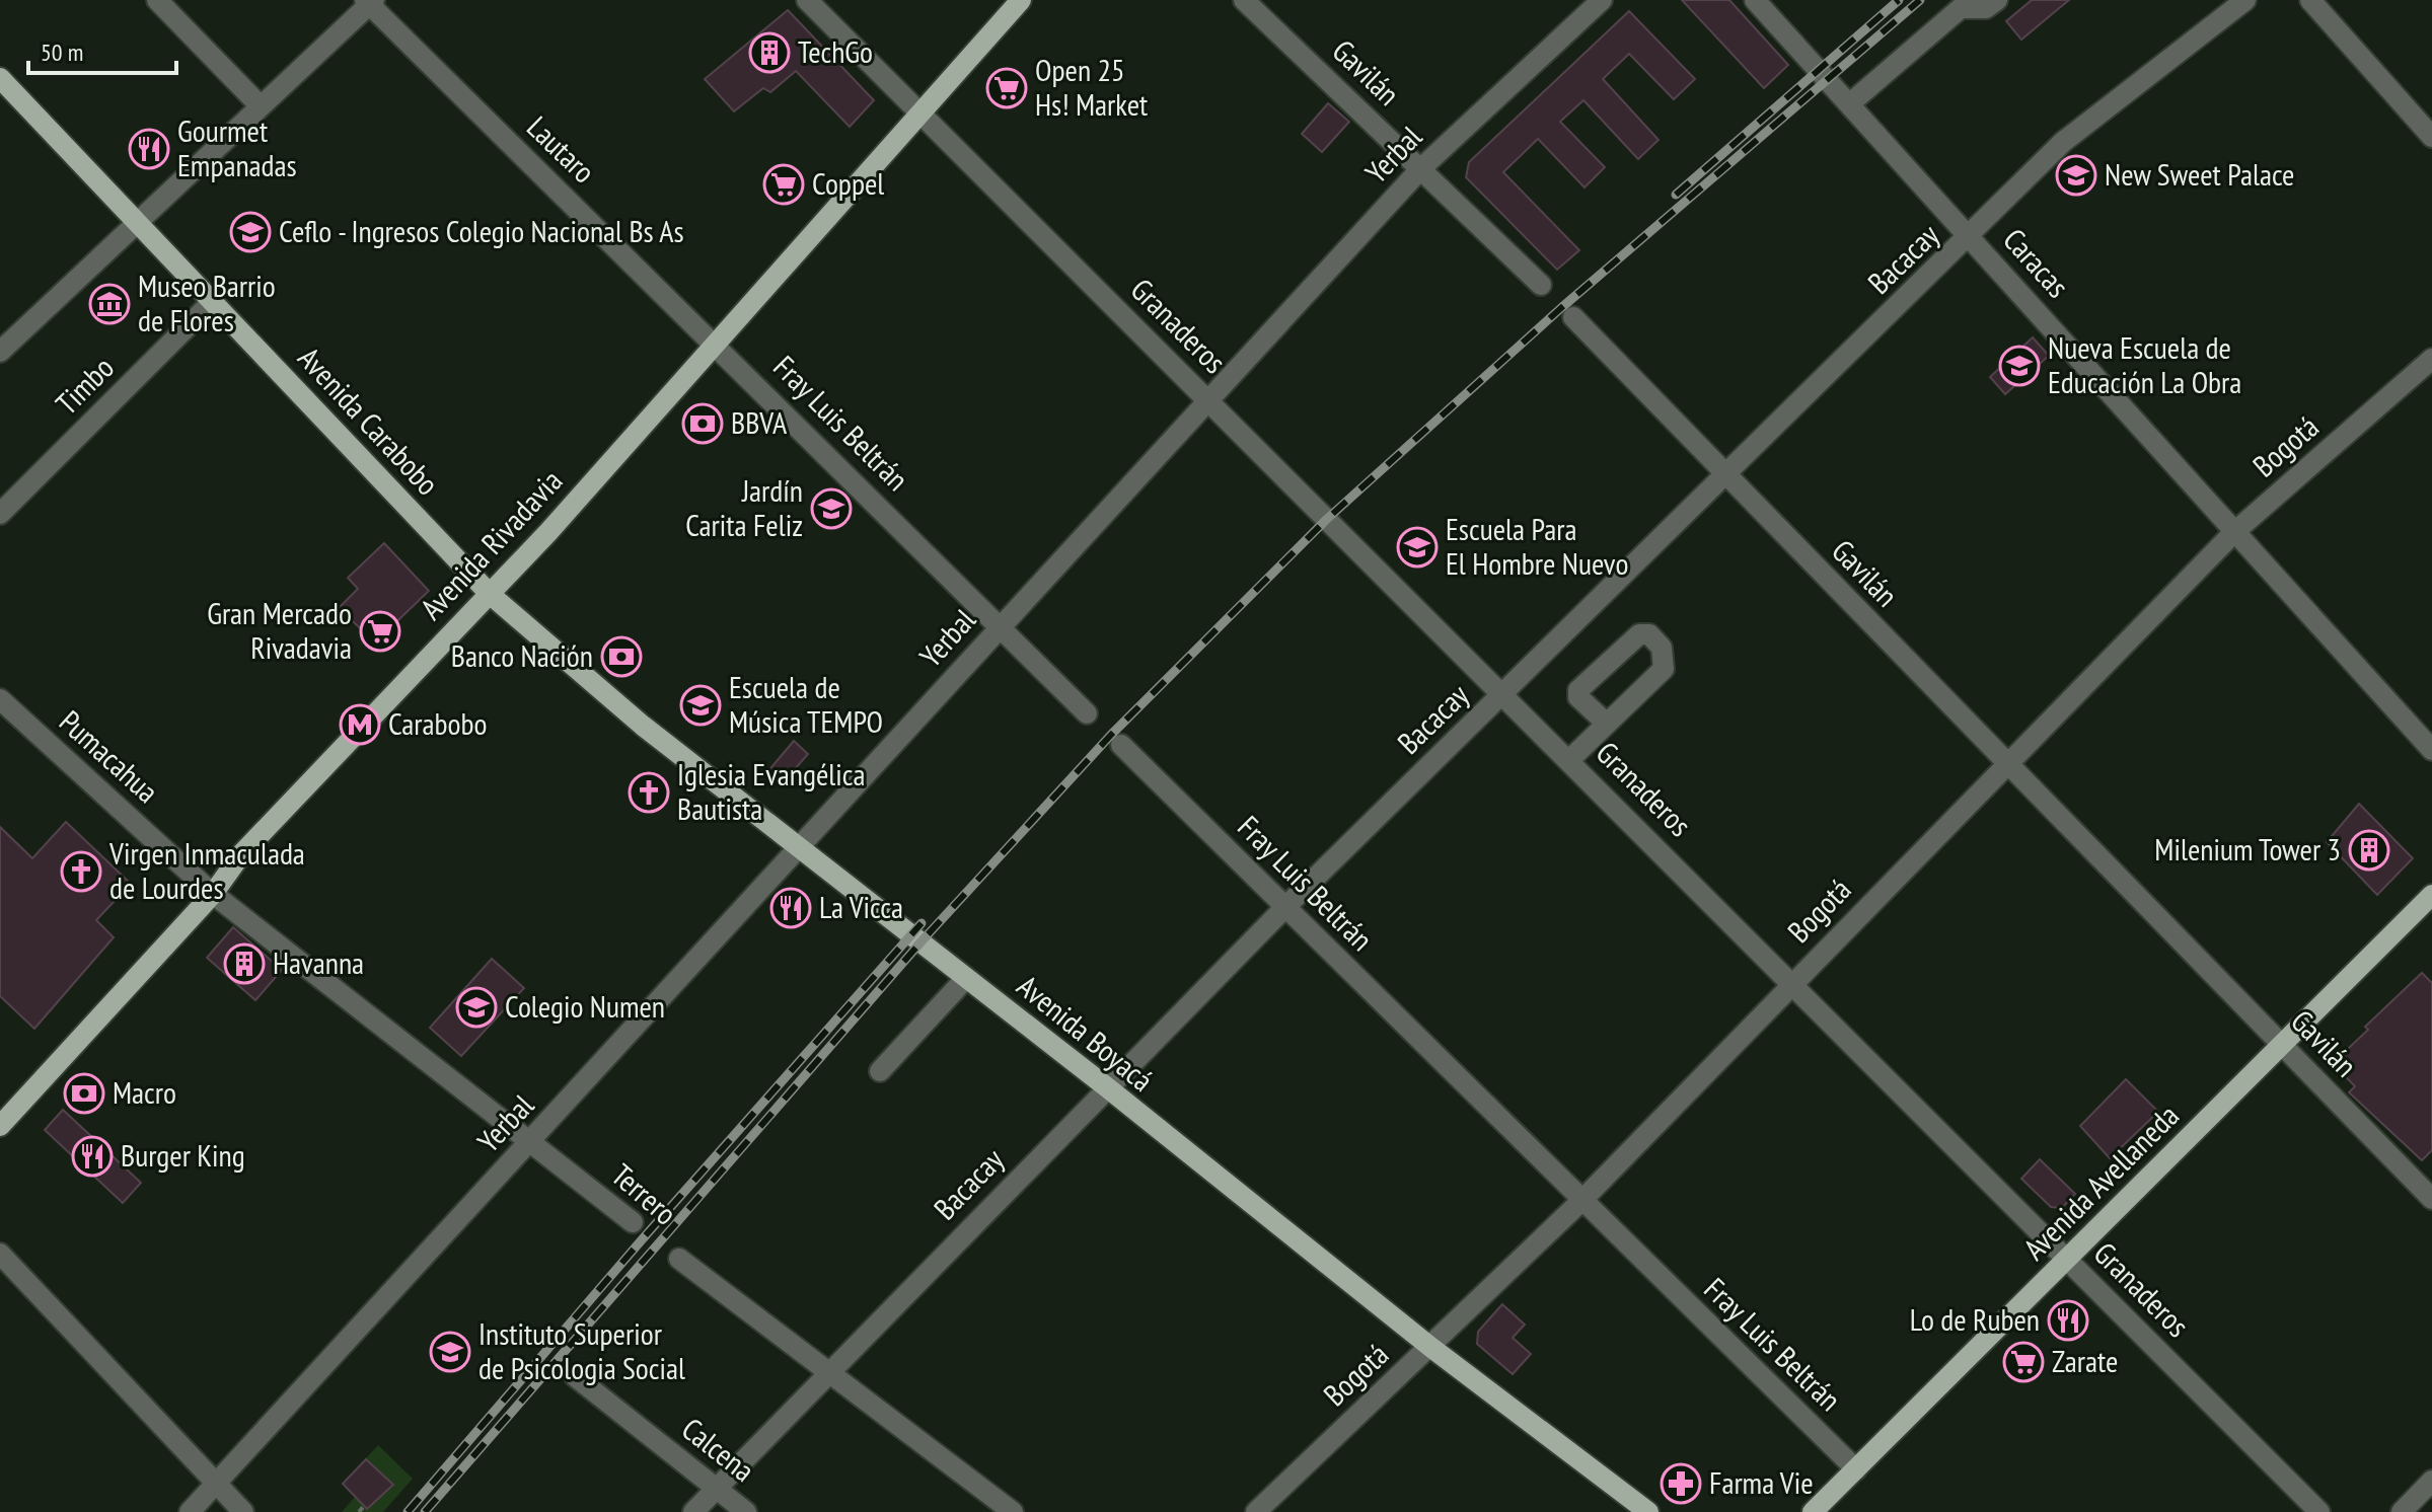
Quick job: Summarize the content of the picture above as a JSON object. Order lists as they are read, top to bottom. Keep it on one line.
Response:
{"streets":{"main road":["Avenida Carabobo","Avenida Rivadavia","Avenida Boyacá","Avenida Avellaneda"],"street":["Gavilán","Lautaro","Yerbal","Bacacay","Caracas","Granaderos","Timbo","Fray Luis Beltrán","Bogotá","Pumacahua","Terrero","Calcena"]},"crossings":[["Gavilán","Yerbal"],["Gavilán","Bacacay"],["Gavilán","Bogotá"],["Gavilán","Avenida Avellaneda"],["Lautaro","Fray Luis Beltrán"],["Lautaro","Avenida Rivadavia"],["Yerbal","Granaderos"],["Yerbal","Fray Luis Beltrán"],["Yerbal","Avenida Boyacá"],["Yerbal","Terrero"],["Bacacay","Caracas"],["Bacacay","Granaderos"],["Bacacay","Fray Luis Beltrán"],["Bacacay","Avenida Boyacá"],["Bacacay","Terrero"],["Bacacay","Calcena"],["Caracas","Bogotá"],["Granaderos","Bogotá"],["Granaderos","Avenida Rivadavia"],["Granaderos","Avenida Avellaneda"],["Timbo","Avenida Carabobo"],["Avenida Carabobo","Avenida Rivadavia"],["Avenida Carabobo","Avenida Boyacá"],["Fray Luis Beltrán","Bogotá"],["Fray Luis Beltrán","Avenida Rivadavia"],["Fray Luis Beltrán","Avenida Avellaneda"],["Bogotá","Avenida Boyacá"],["Avenida Rivadavia","Pumacahua"],["Avenida Rivadavia","Avenida Boyacá"],["Avenida Rivadavia","Terrero"],["Pumacahua","Terrero"]],"places":{"building":["TechGo","Milenium Tower 3","Havanna"],"supermarket":["Open 25 Hs! Market","Coppel","Gran Mercado Rivadavia","Zarate"],"restaurant":["Gourmet Empanadas","La Vicca","Burger King","Lo de Ruben"],"school or university":["New Sweet Palace","Ceflo - Ingresos Colegio Nacional Bs As","Nueva Escuela de Educación La Obra","Jardín Carita Feliz","Escuela Para El Hombre Nuevo","Escuela de Música TEMPO","Colegio Numen","Instituto Superior de Psicologia Social"],"museum":["Museo Barrio de Flores"],"bank":["BBVA","Banco Nación","Macro"],"metro station":["Carabobo"],"church":["Iglesia Evangélica Bautista","Virgen Inmaculada de Lourdes"],"pharmacy":["Farma Vie"]},"scale_bar":"50 m"}
